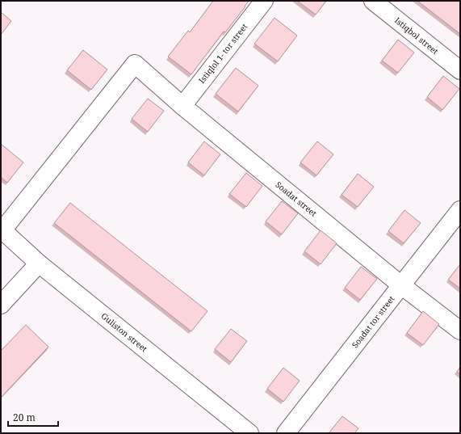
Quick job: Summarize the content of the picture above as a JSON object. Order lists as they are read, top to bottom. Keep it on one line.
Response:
{"streets":{"street":["Istiqbol street","Istiqlol 1- tor street","Soadat street","Soadat tor street","Guliston street"]},"crossings":[["Istiqlol 1- tor street","Soadat street"],["Soadat street","Soadat tor street"],["Soadat street","Guliston street"]],"scale_bar":"20 m"}
